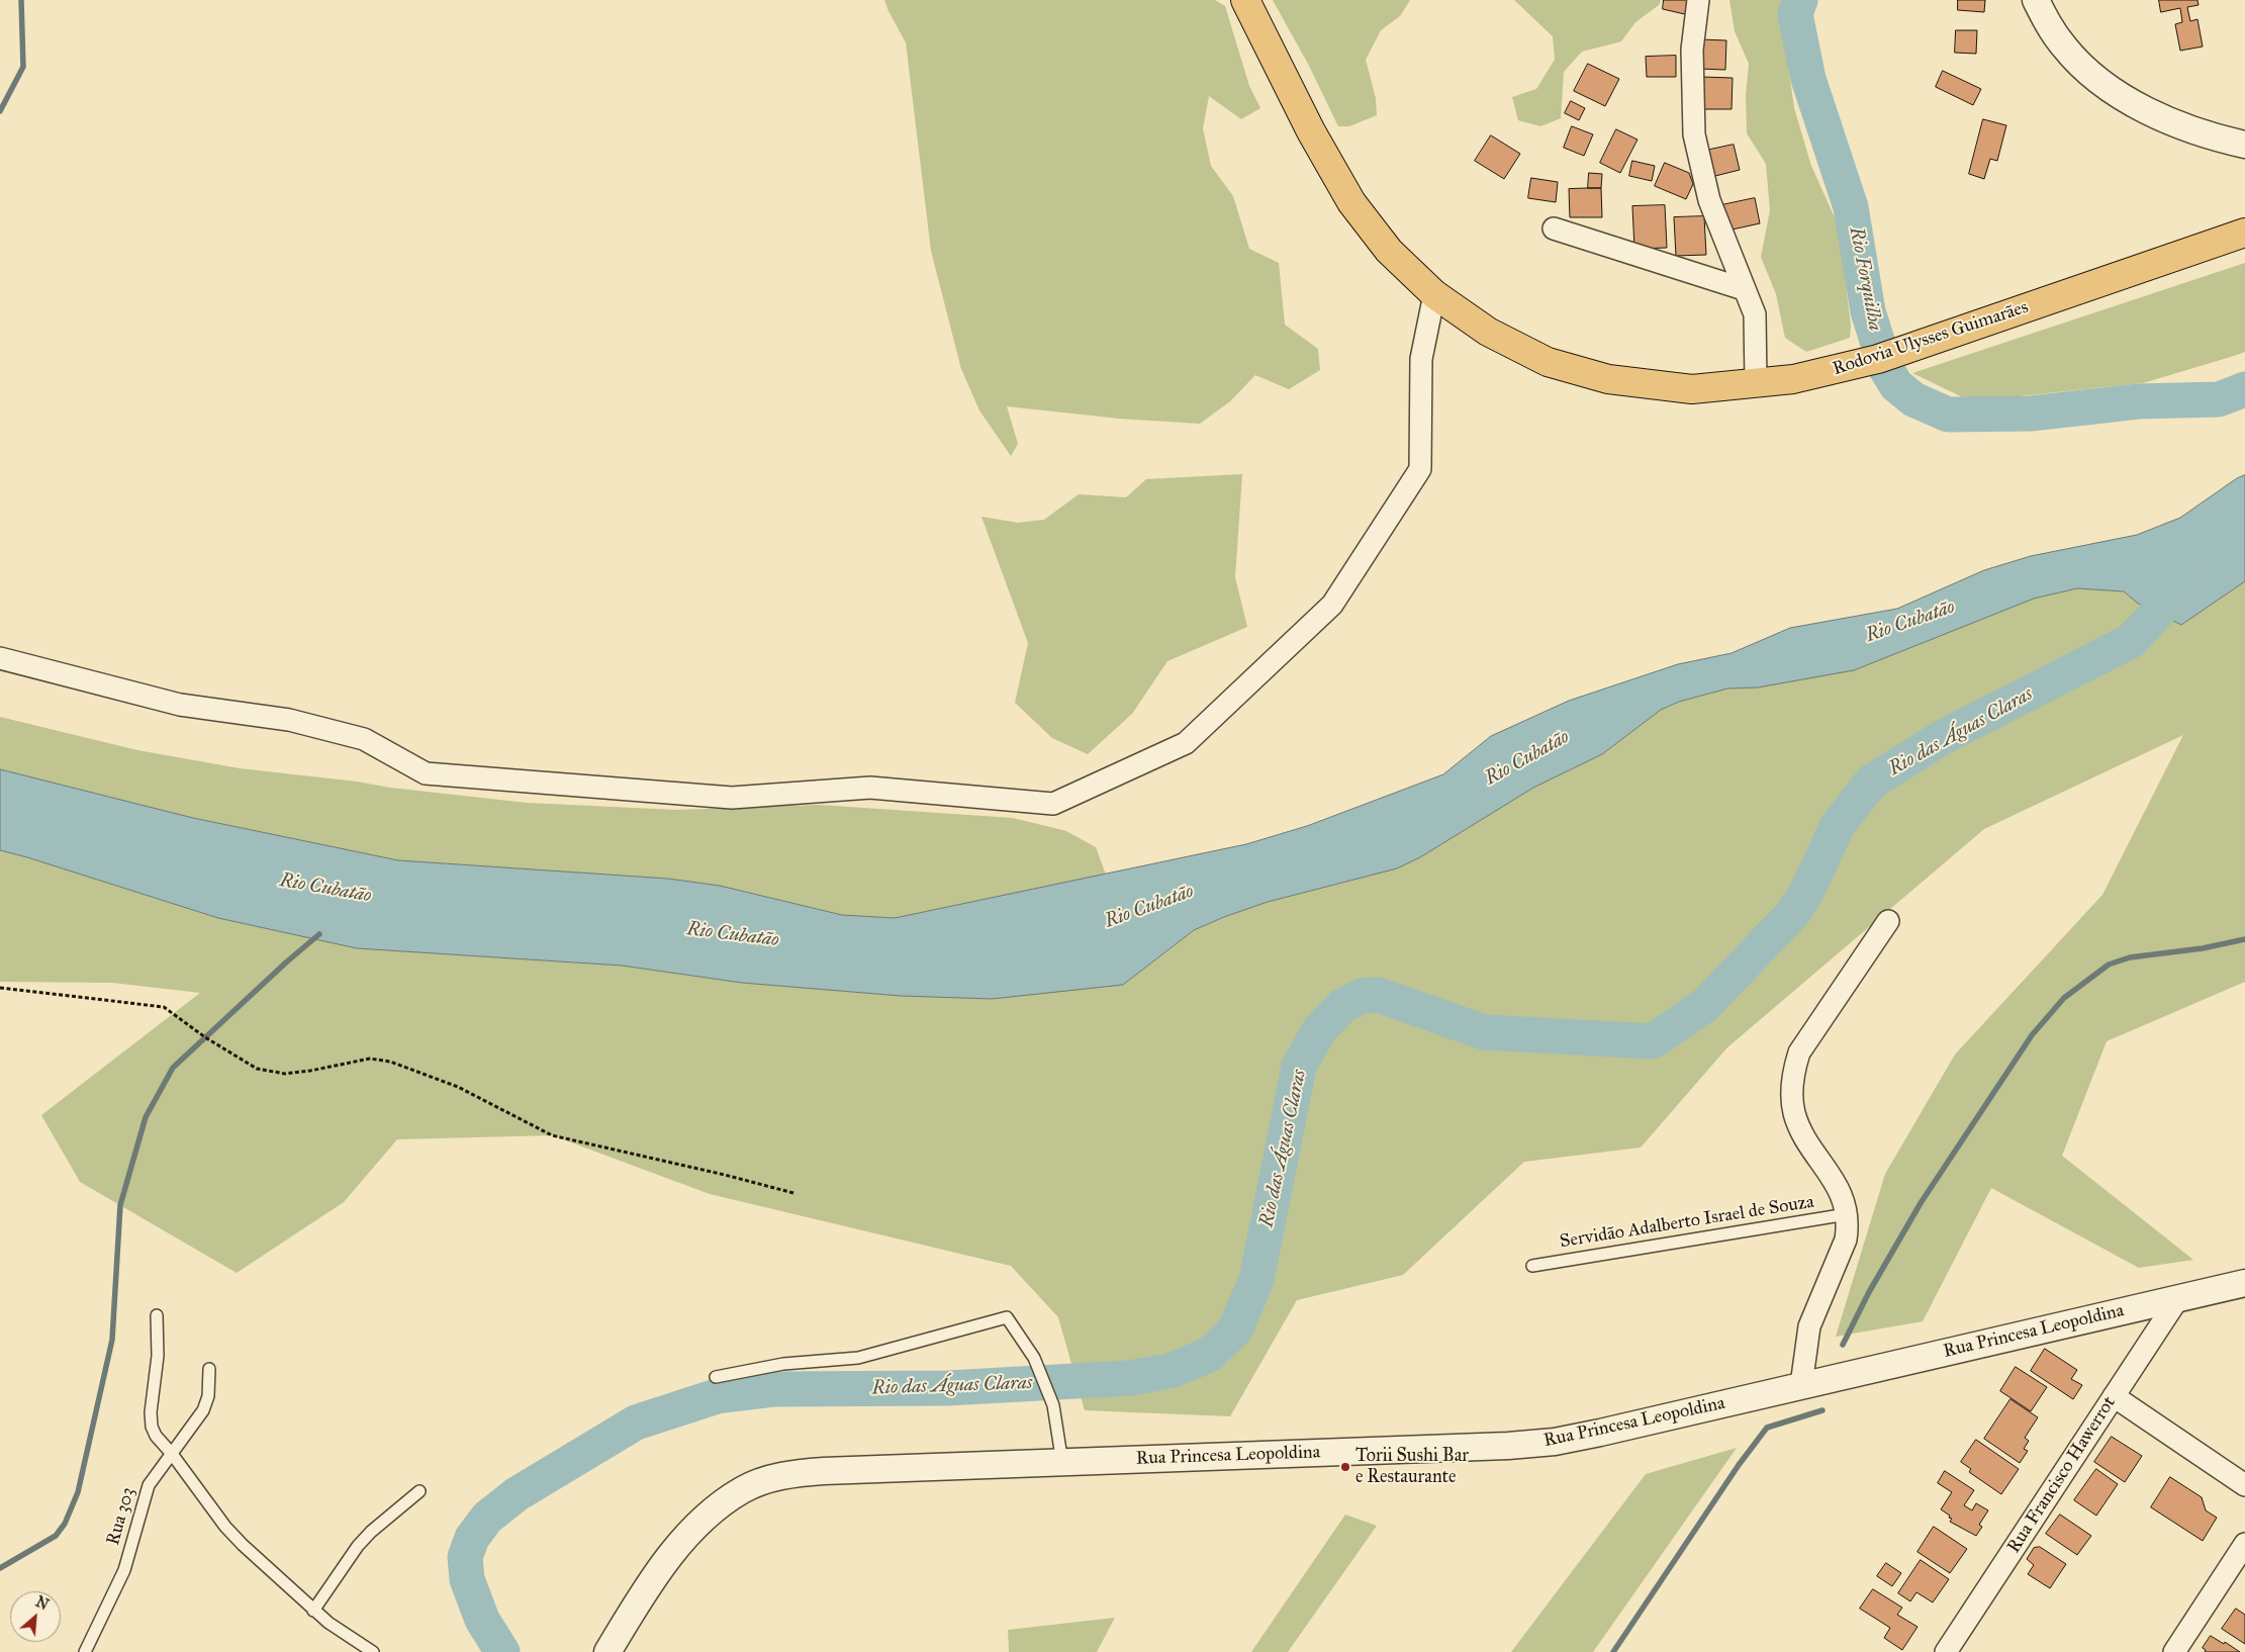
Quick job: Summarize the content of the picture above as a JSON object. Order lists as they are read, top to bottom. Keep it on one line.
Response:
{"streets":{"highway":["Rodovia Ulysses Guimarães"],"street":["Rua Princesa Leopoldina","Rua Francisco Hawerrot"],"lane":["Servidão Adalberto Israel de Souza","Rua 303"]},"crossings":[["Rua Princesa Leopoldina","Rua Francisco Hawerrot"]],"water":["Rio Forquilha","Rio Cubatão","Rio das Águas Claras"],"places":["Torii Sushi Bar e Restaurante"],"north":"top right"}
